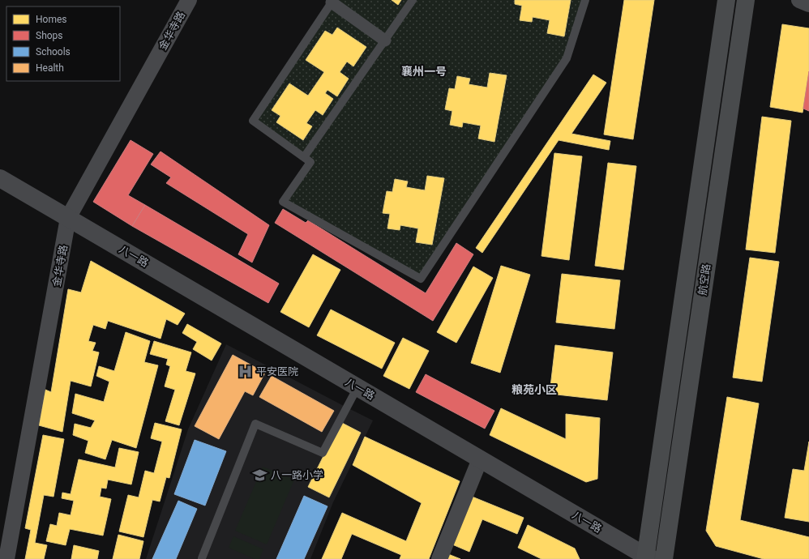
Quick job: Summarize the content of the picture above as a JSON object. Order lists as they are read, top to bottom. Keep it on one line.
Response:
{"streets":{"main road":["航空路"],"street":["金华寺路","八一路"]},"crossings":[["金华寺路","八一路"],["八一路","航空路"]],"districts":["襄州一号","粮苑小区"],"places":{"hospital":["平安医院"],"school or university":["八一路小学"]},"legend":["Homes","Shops","Schools","Health"]}
